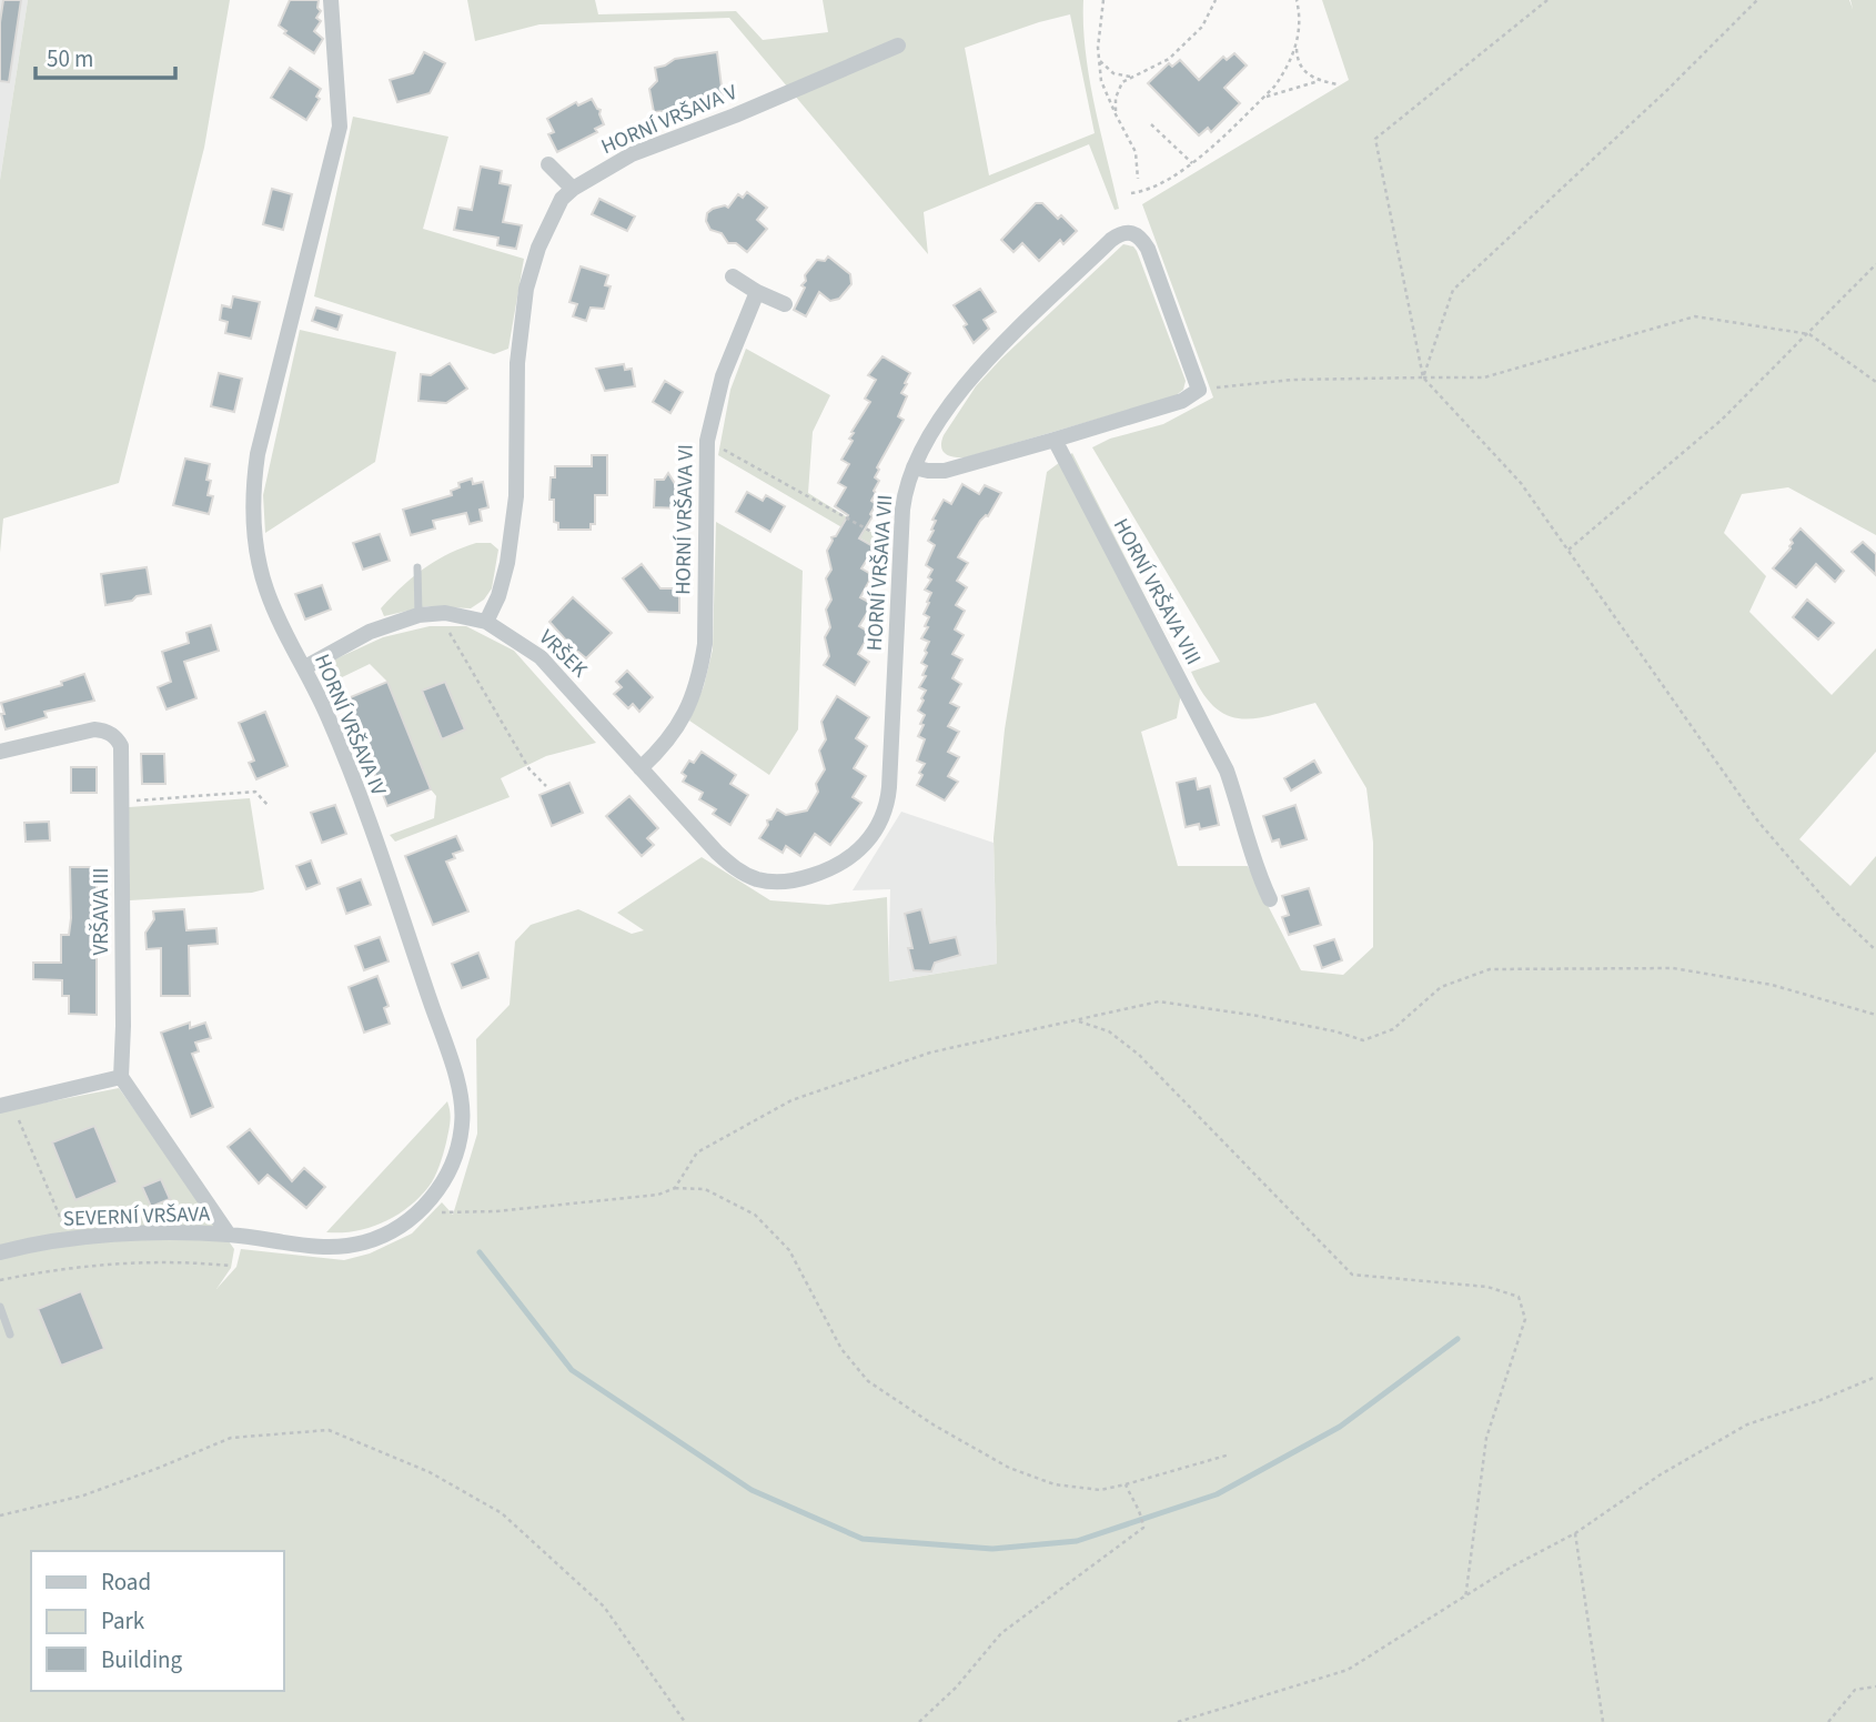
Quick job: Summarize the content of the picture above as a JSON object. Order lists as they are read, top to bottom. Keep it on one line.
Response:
{"streets":{"street":["HORNÍ VRŠAVA V","HORNÍ VRŠAVA VI","HORNÍ VRŠAVA VII","HORNÍ VRŠAVA VIII","VRŠEK","HORNÍ VRŠAVA IV","VRŠAVA III","SEVERNÍ VRŠAVA"]},"crossings":[["HORNÍ VRŠAVA V","VRŠEK"],["HORNÍ VRŠAVA VI","VRŠEK"],["HORNÍ VRŠAVA VII","VRŠEK"],["VRŠEK","HORNÍ VRŠAVA IV"],["HORNÍ VRŠAVA IV","SEVERNÍ VRŠAVA"]],"legend":["Road","Park","Building"],"scale_bar":"50 m"}
